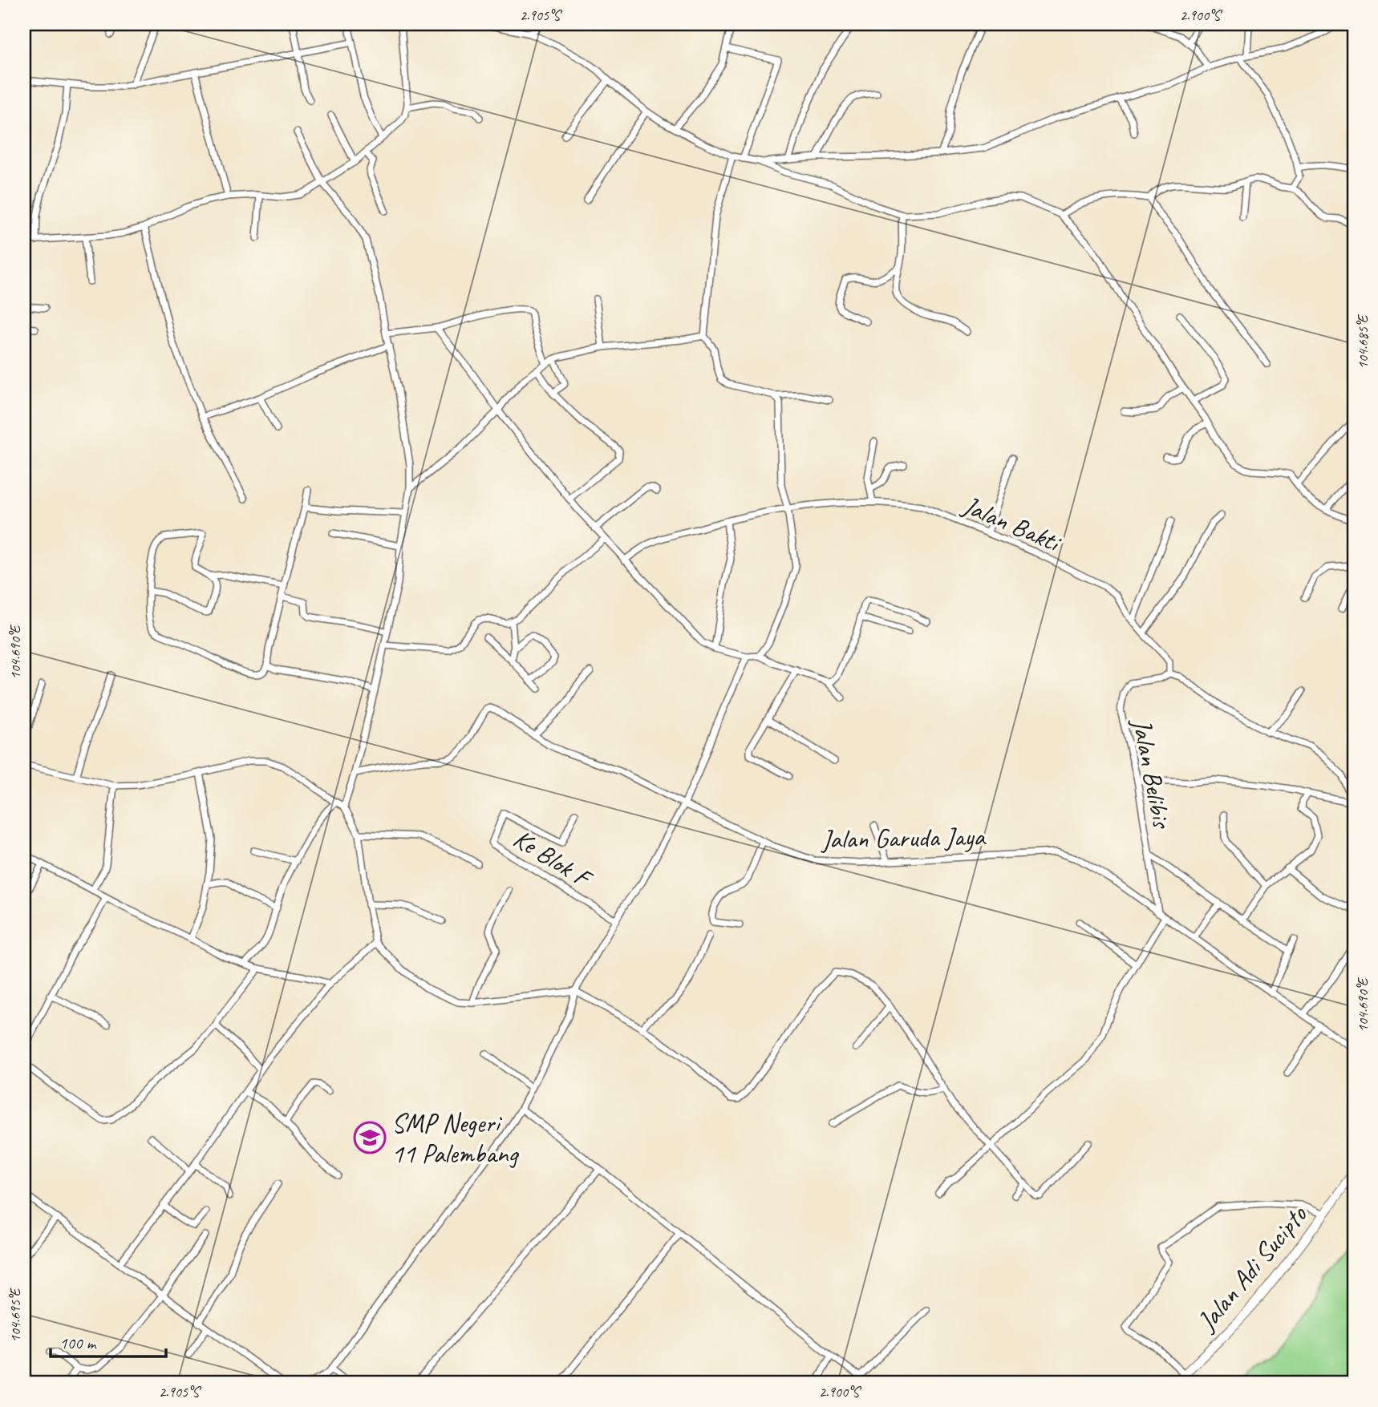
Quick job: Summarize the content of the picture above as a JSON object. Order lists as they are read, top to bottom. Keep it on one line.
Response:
{"streets":{"street":["Jalan Bakti","Jalan Belibis","Jalan Garuda Jaya","Ke Blok F","Jalan Adi Sucipto"]},"crossings":[["Jalan Bakti","Jalan Belibis"],["Jalan Belibis","Jalan Garuda Jaya"]],"places":{"school or university":["SMP Negeri 11 Palembang"]},"scale_bar":"100 m","coordinates":["2.905°S","2.900°S","104.685°E","104.690°E","104.695°E"]}
